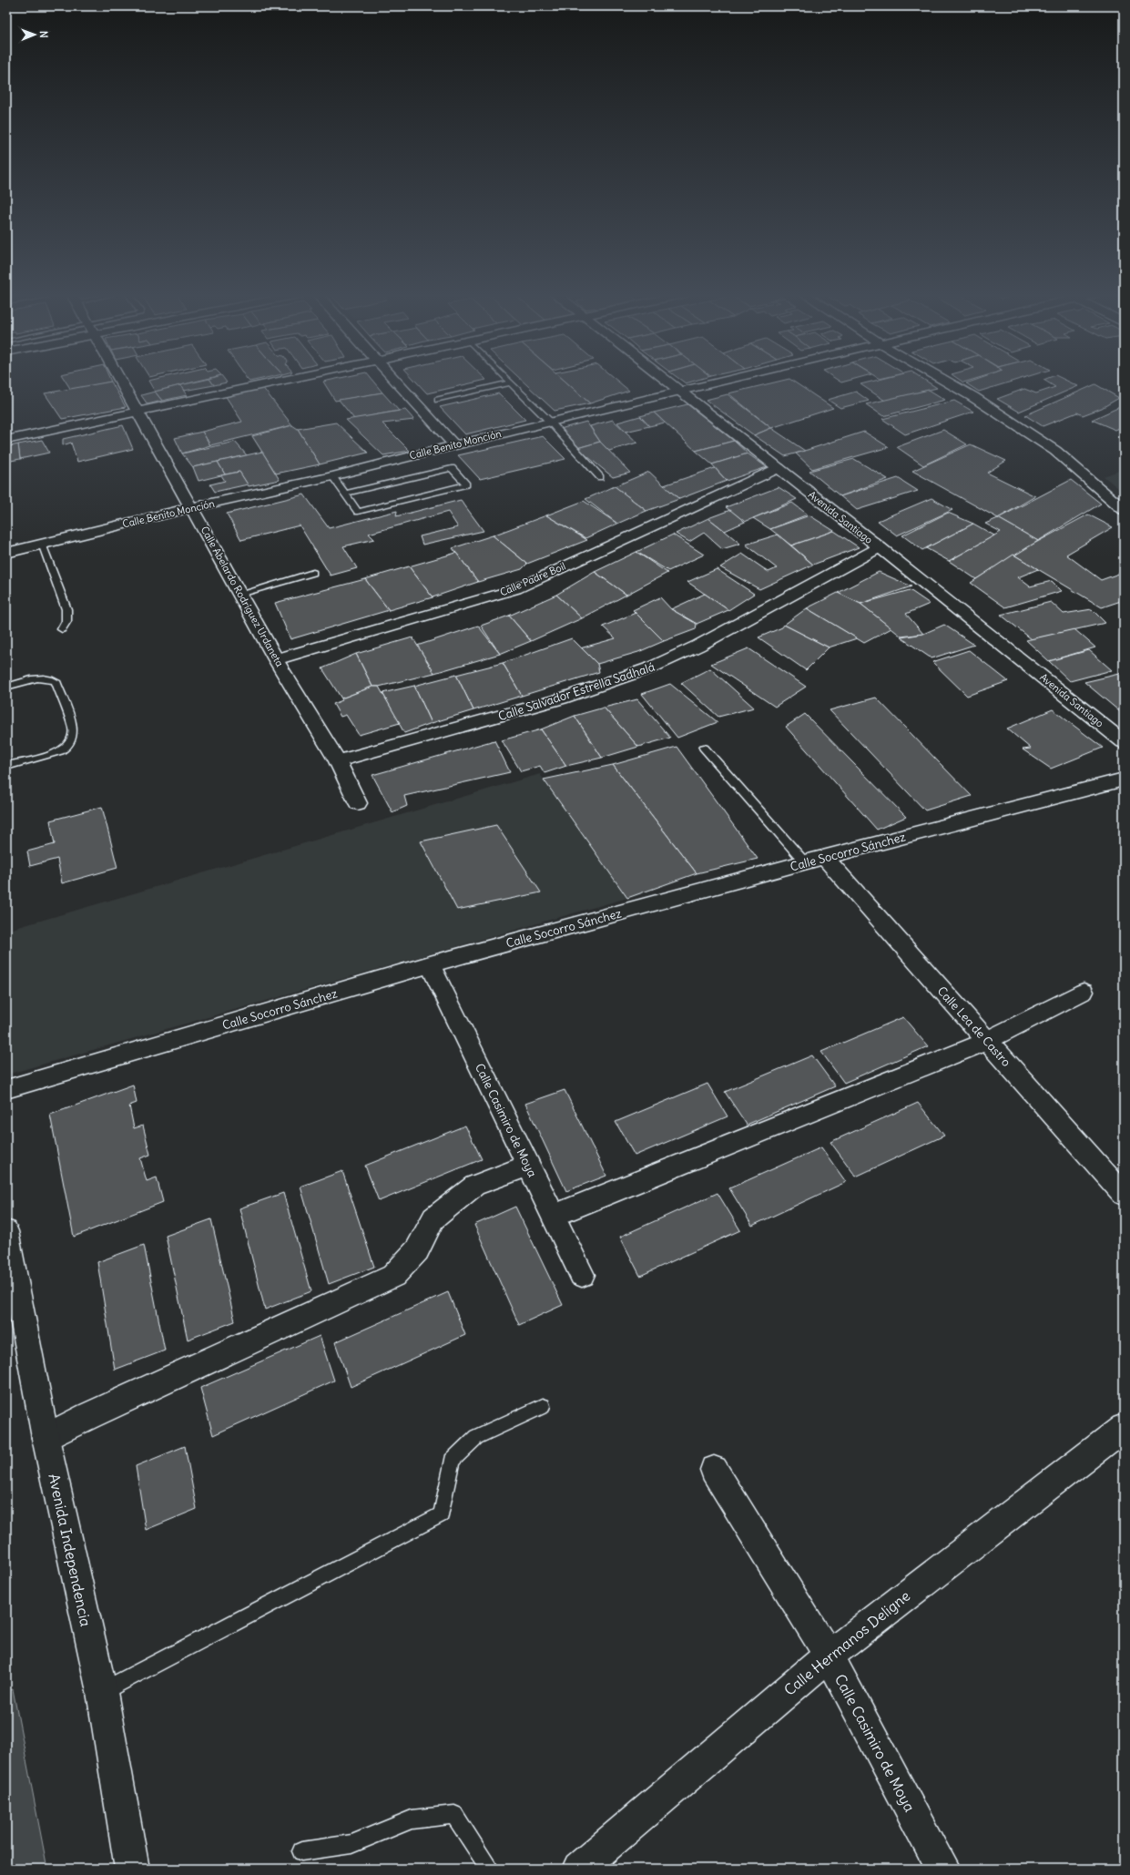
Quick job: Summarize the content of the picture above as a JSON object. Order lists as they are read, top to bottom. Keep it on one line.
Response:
{"streets":{"street":["Calle Benito Monción","Avenida Santiago","Calle Padre Boil","Calle Abelardo Rodríguez Urdaneta","Calle Salvador Estrella Sadhalá","Calle Socorro Sánchez","Calle Lea de Castro","Calle Casimiro de Moya","Avenida Independencia","Calle Hermanos Deligne"]},"crossings":[["Calle Benito Monción","Avenida Santiago"],["Calle Benito Monción","Calle Abelardo Rodríguez Urdaneta"],["Avenida Santiago","Calle Padre Boil"],["Avenida Santiago","Calle Salvador Estrella Sadhalá"],["Calle Padre Boil","Calle Abelardo Rodríguez Urdaneta"],["Calle Abelardo Rodríguez Urdaneta","Calle Salvador Estrella Sadhalá"],["Calle Socorro Sánchez","Calle Lea de Castro"],["Calle Socorro Sánchez","Calle Casimiro de Moya"],["Calle Casimiro de Moya","Calle Hermanos Deligne"]],"north":"right"}
